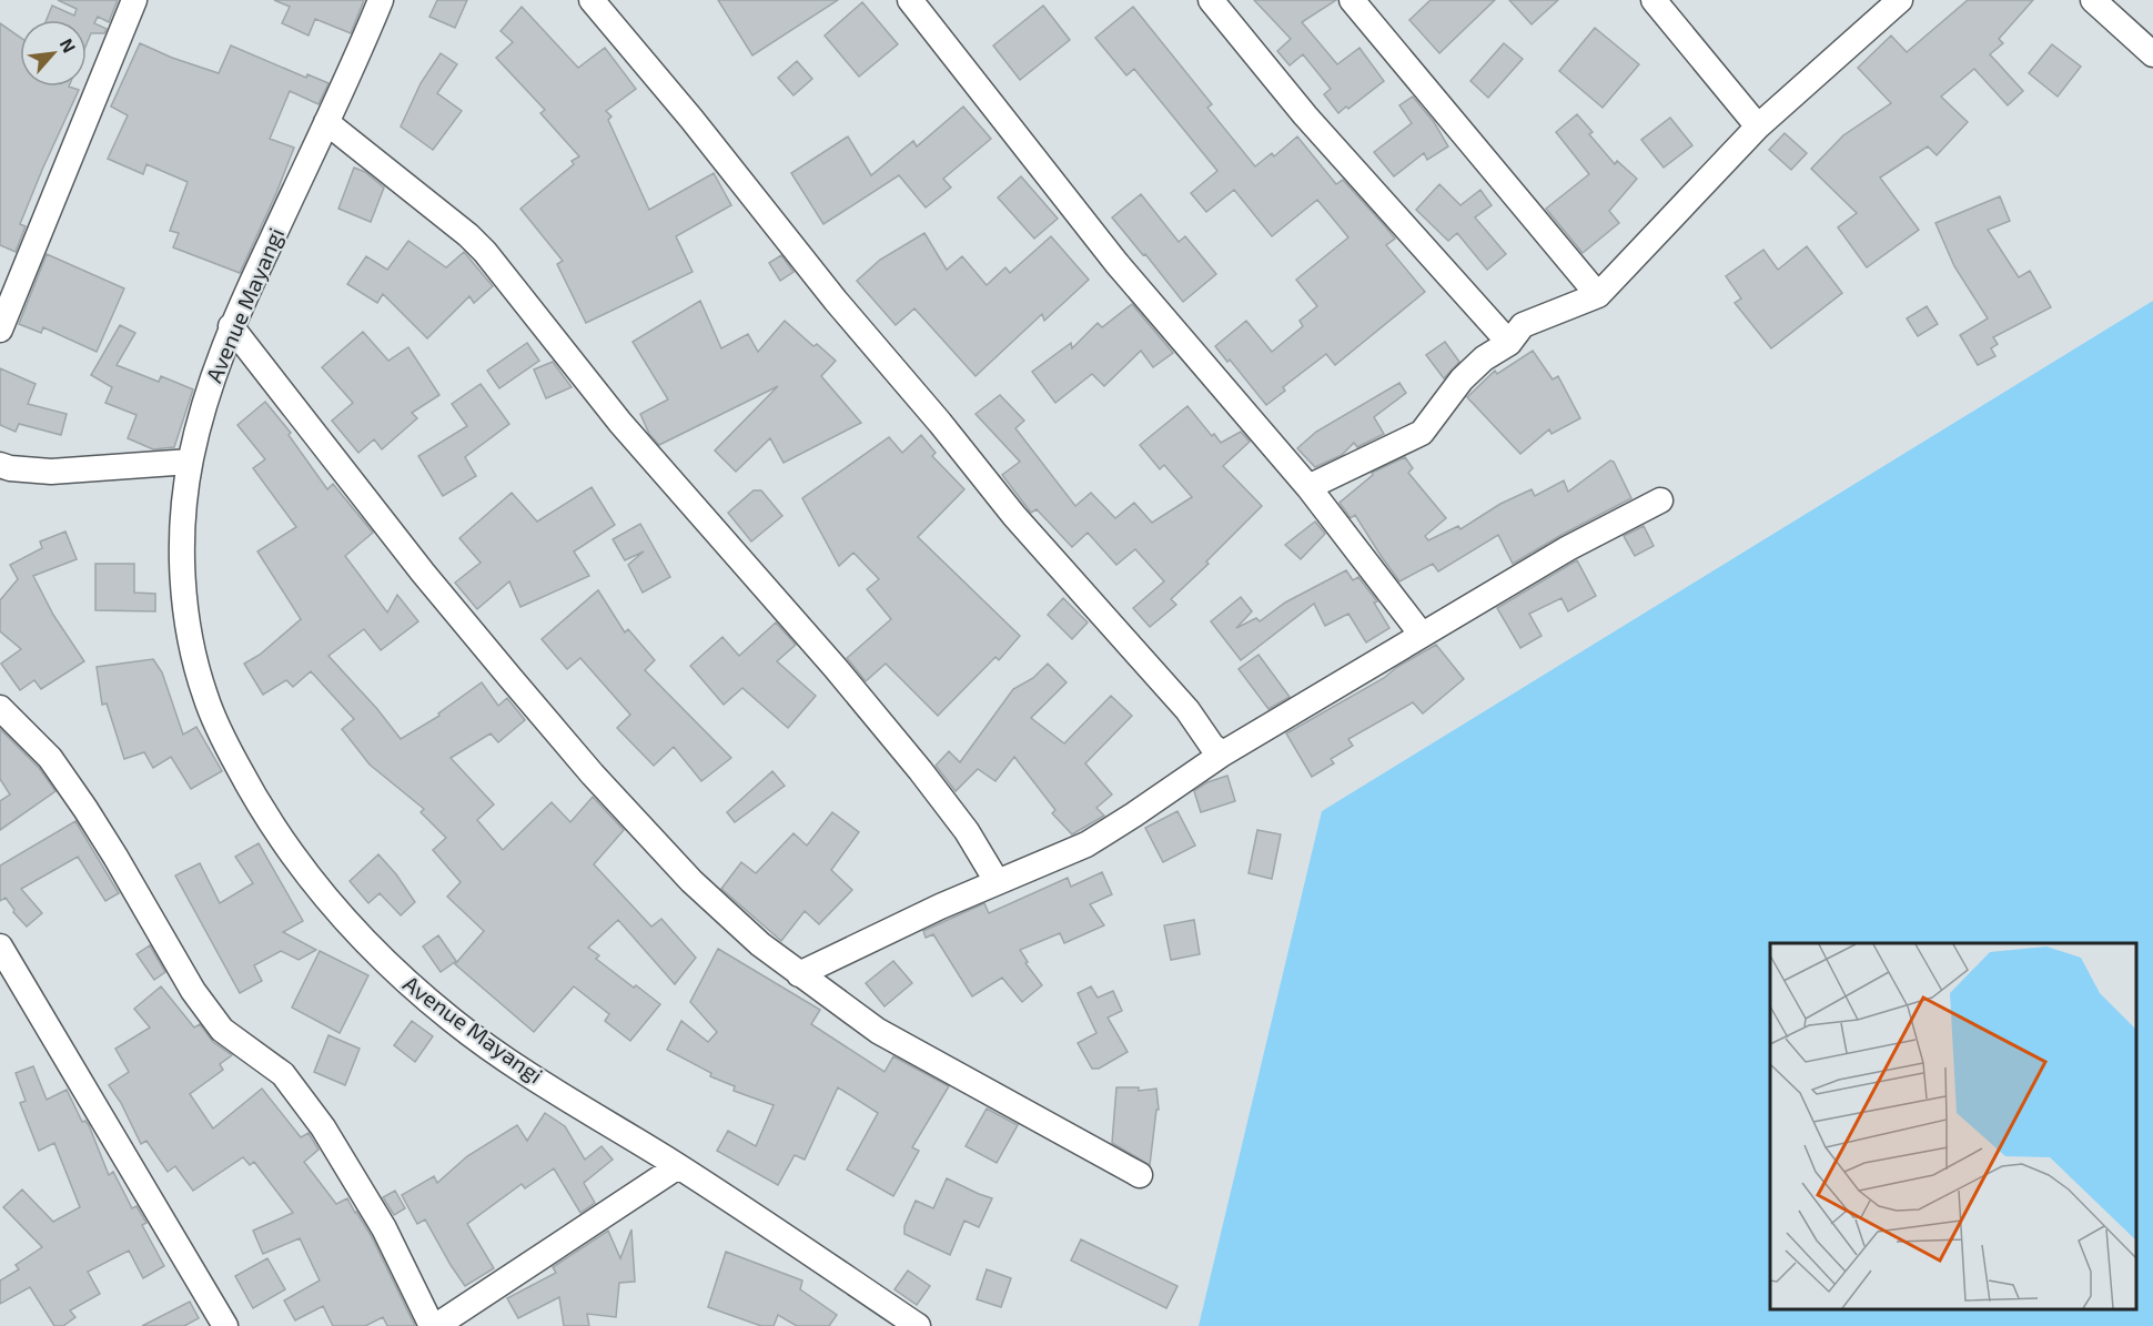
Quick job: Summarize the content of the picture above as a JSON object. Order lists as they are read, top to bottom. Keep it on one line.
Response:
{"streets":{"street":["Avenue Mayangi"]},"north":"top right"}
